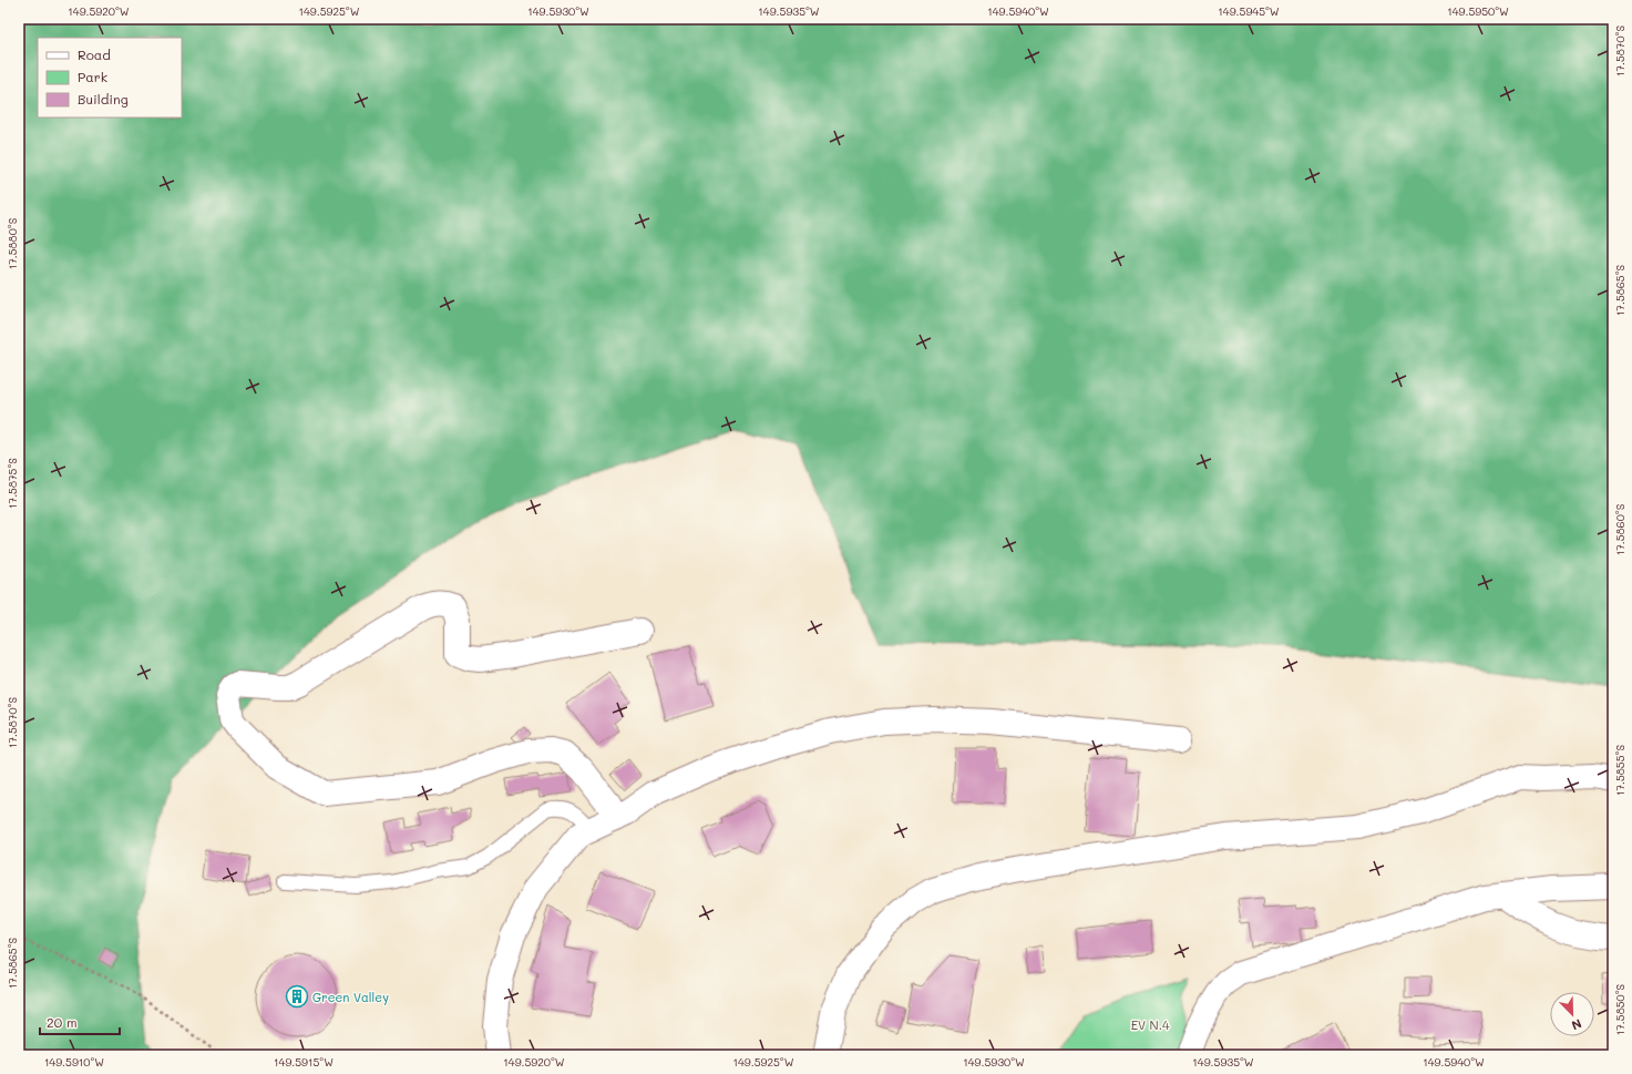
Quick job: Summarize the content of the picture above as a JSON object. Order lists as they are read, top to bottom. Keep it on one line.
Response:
{"parks":["EV N.4"],"places":{"building":["Green Valley"]},"legend":["Road","Park","Building"],"scale_bar":"20 m","north":"bottom right","coordinates":["149.5920°W","149.5925°W","149.5930°W","149.5935°W","149.5940°W","149.5945°W","149.5950°W","17.5870°S","17.5880°S","17.5865°S","17.5875°S","17.5860°S","17.5855°S","17.5850°S","149.5910°W","149.5915°W"]}
